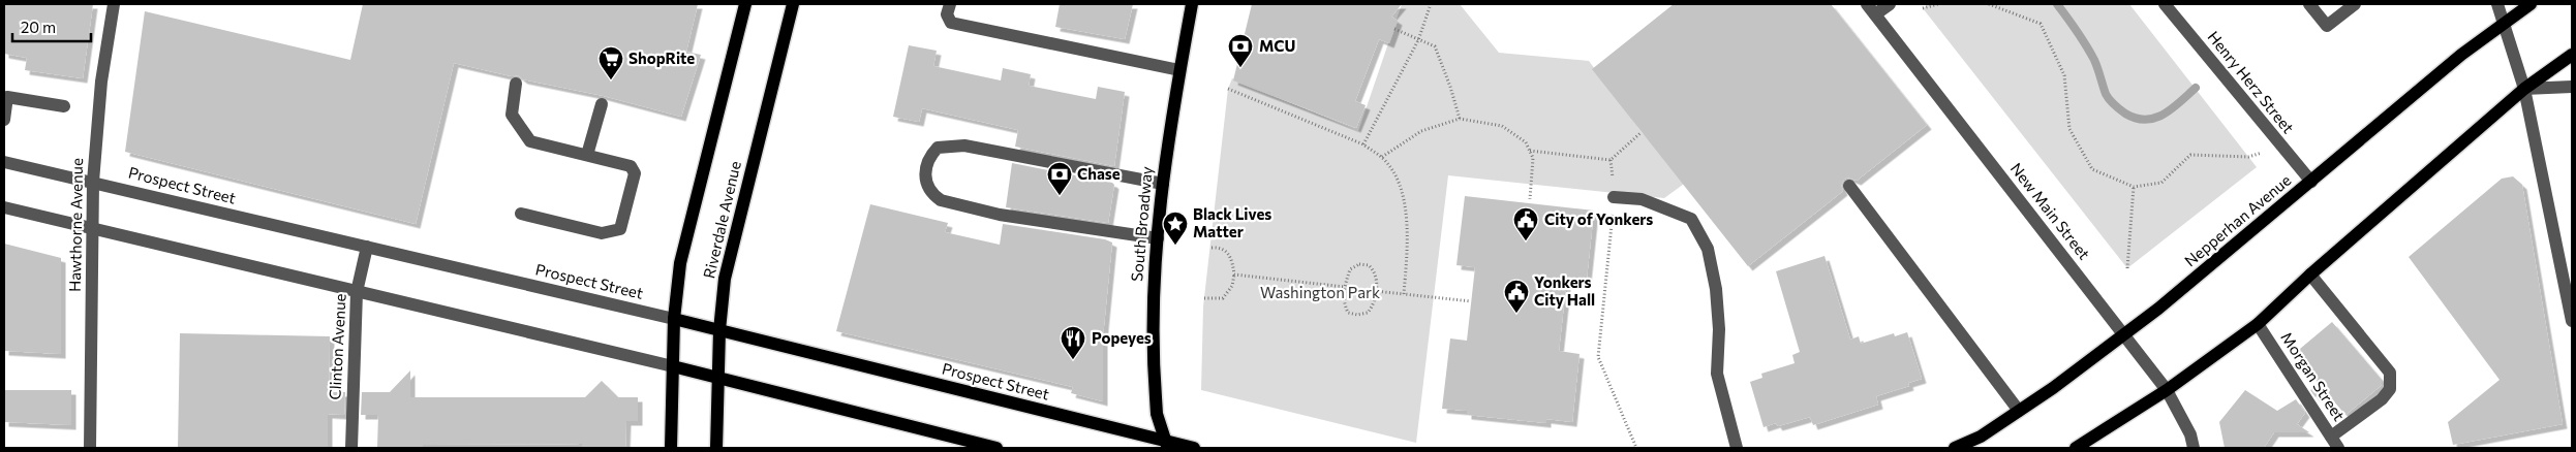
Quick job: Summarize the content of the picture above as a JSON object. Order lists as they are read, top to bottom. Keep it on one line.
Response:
{"streets":{"main road":["Prospect Street","Riverdale Avenue","Nepperhan Avenue","South Broadway"],"street":["Henry Herz Street","New Main Street","Hawthorne Avenue","Clinton Avenue","Morgan Street"]},"crossings":[["Henry Herz Street","Nepperhan Avenue"],["Prospect Street","Riverdale Avenue"],["Prospect Street","South Broadway"],["Prospect Street","Hawthorne Avenue"],["Prospect Street","Clinton Avenue"],["New Main Street","Nepperhan Avenue"]],"parks":["Washington Park"],"places":{"bank":["MCU","Chase"],"supermarket":["ShopRite"],"public building":["City of Yonkers","Yonkers City Hall"],"place":["Black Lives Matter"],"restaurant":["Popeyes"]},"scale_bar":"20 m"}
